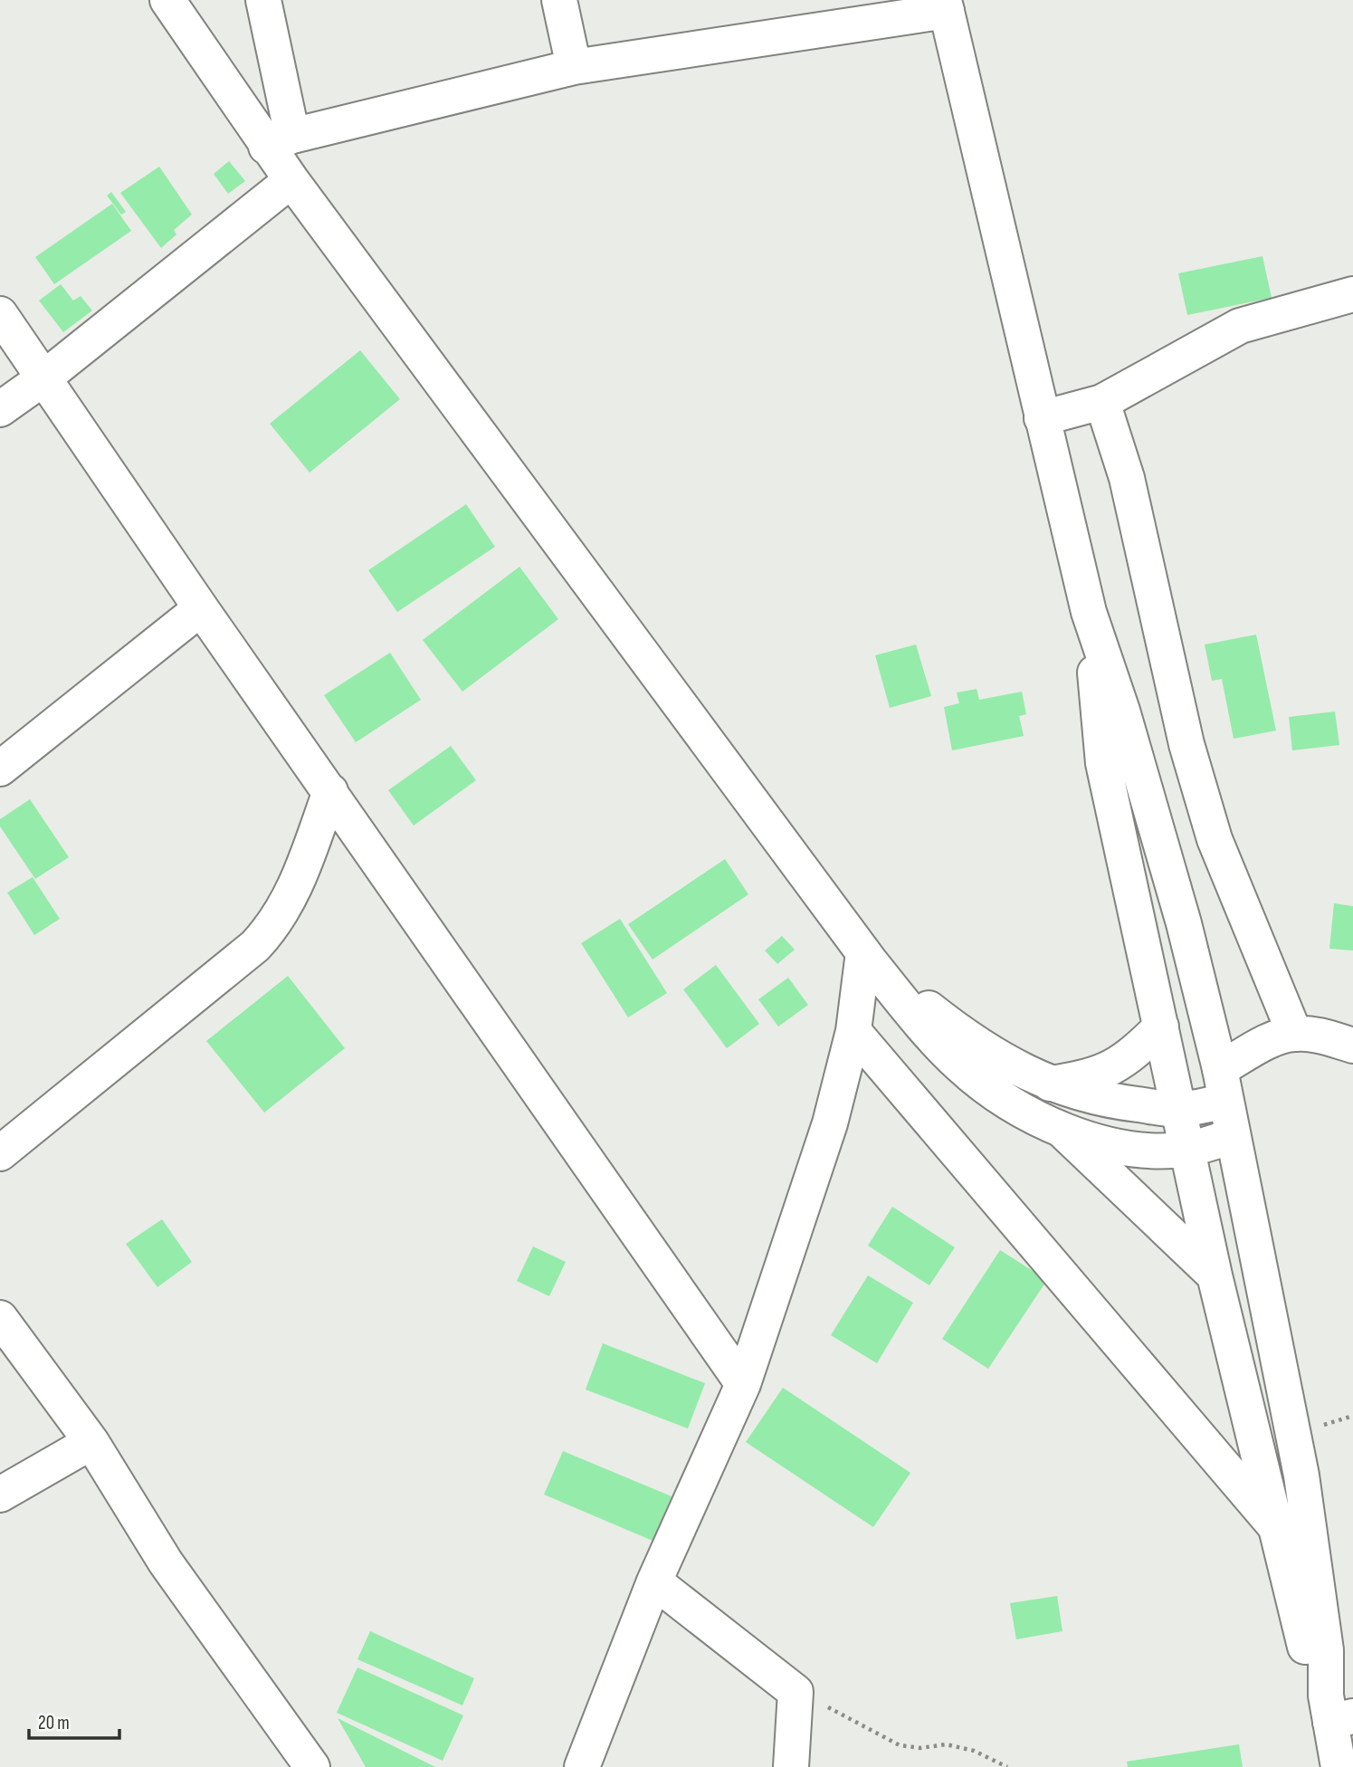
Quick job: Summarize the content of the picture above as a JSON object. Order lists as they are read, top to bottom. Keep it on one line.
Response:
{"scale_bar":"20 m"}
